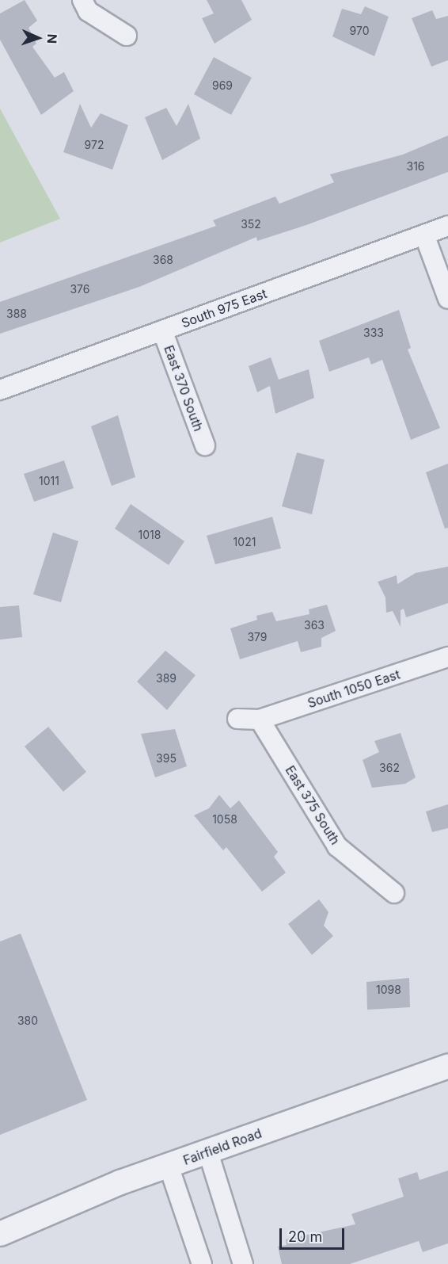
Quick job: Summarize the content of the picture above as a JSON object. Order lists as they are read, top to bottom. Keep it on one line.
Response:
{"streets":{"street":["South 975 East","East 370 South","South 1050 East","East 375 South","Fairfield Road"]},"crossings":[["South 975 East","East 370 South"],["South 1050 East","East 375 South"]],"house_numbers":["970","969","972","316","352","368","376","388","333","1011","1018","1021","363","379","389","395","362","1058","1098","380"],"scale_bar":"20 m","north":"right"}
